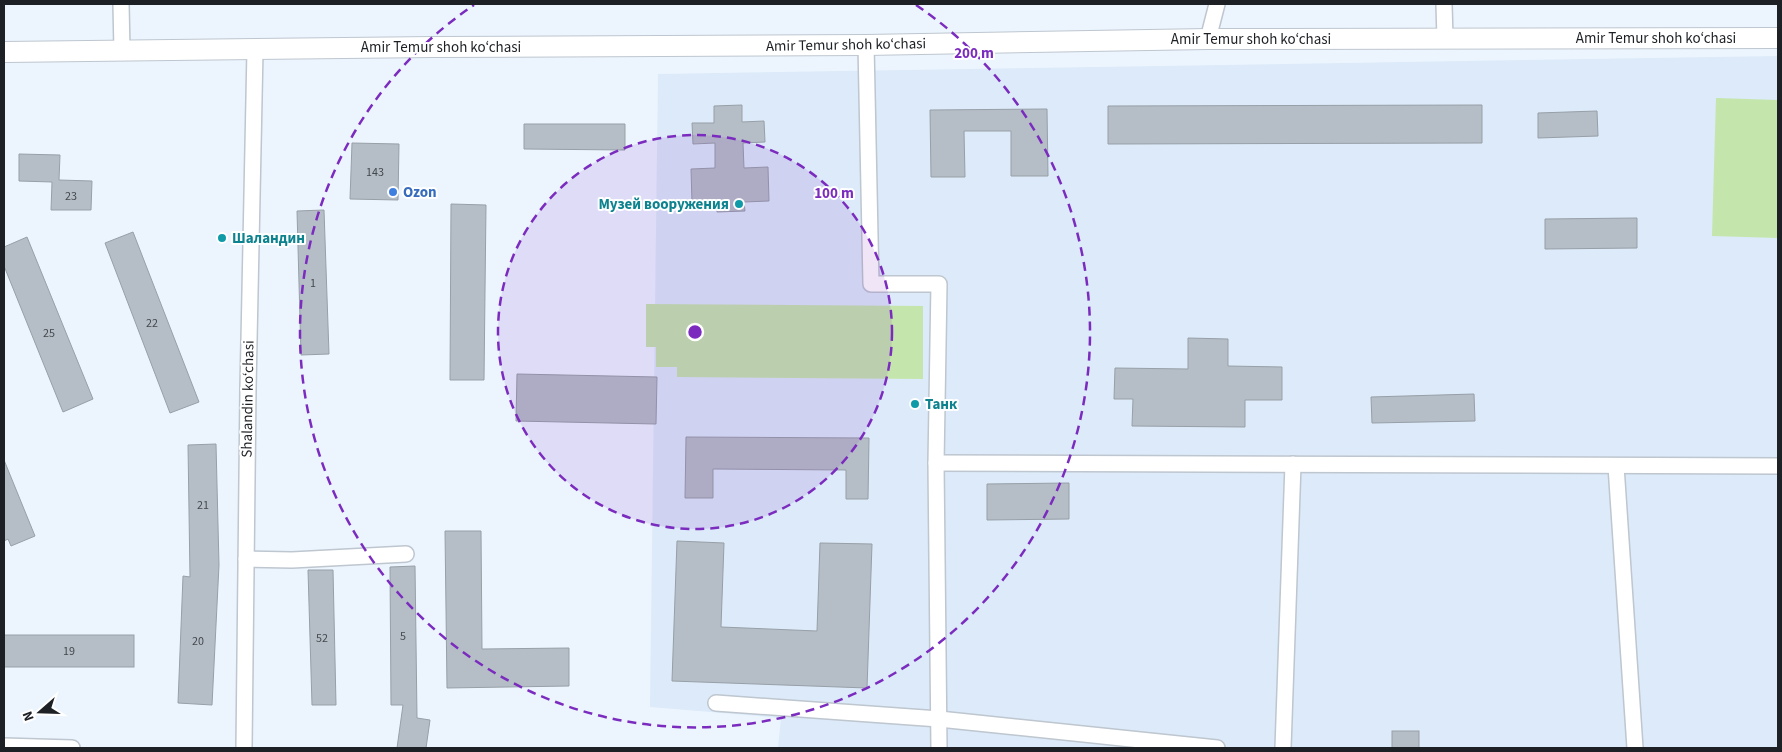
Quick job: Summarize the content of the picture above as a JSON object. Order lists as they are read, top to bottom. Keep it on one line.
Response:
{"streets":{"main road":["Amir Temur shoh ko‘chasi"],"street":["Shalandin ko‘chasi"]},"crossings":[["Amir Temur shoh ko‘chasi","Shalandin ko‘chasi"]],"places":["Ozon","Музей вооружения","Шаландин","Танк"],"house_numbers":["143","23","1","22","25","21","5","52","20","19"],"north":"left","rings":["200 m","100 m"]}
